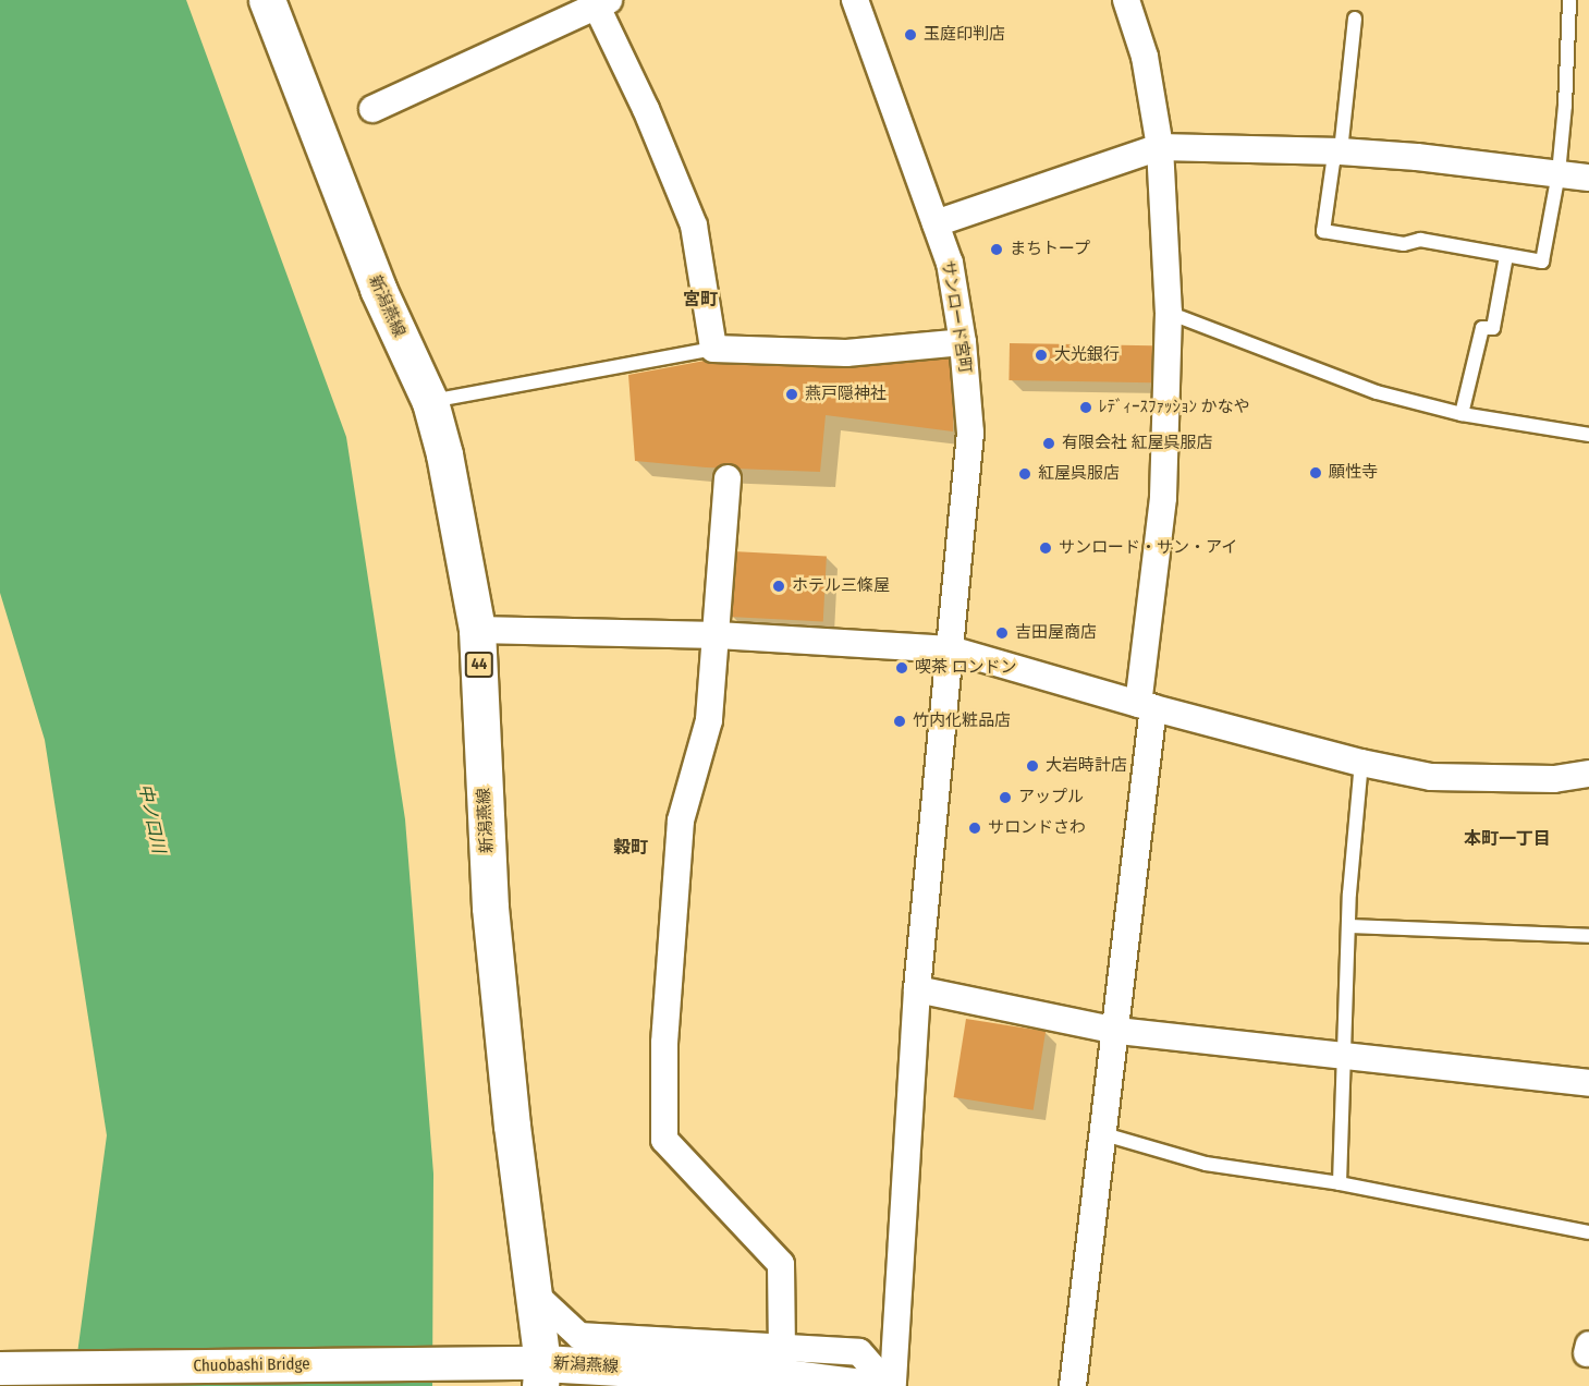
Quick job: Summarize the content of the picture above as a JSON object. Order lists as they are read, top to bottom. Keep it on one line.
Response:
{"streets":{"main road":["新潟燕線","44"],"street":["サンロード宮町","Chuobashi Bridge"]},"crossings":[["新潟燕線","Chuobashi Bridge"]],"districts":["宮町","本町一丁目","穀町"],"water":["中ノ口川"],"places":["玉庭印判店","まちトープ","大光銀行","燕戸隠神社","ﾚﾃﾞｨｰｽﾌｧｯｼｮﾝ かなや","有限会社 紅屋呉服店","願性寺","紅屋呉服店","サンロード・サン・アイ","ホテル三條屋","吉田屋商店","喫茶 ロンドン","竹内化粧品店","大岩時計店","アップル","サロンドさわ"]}
